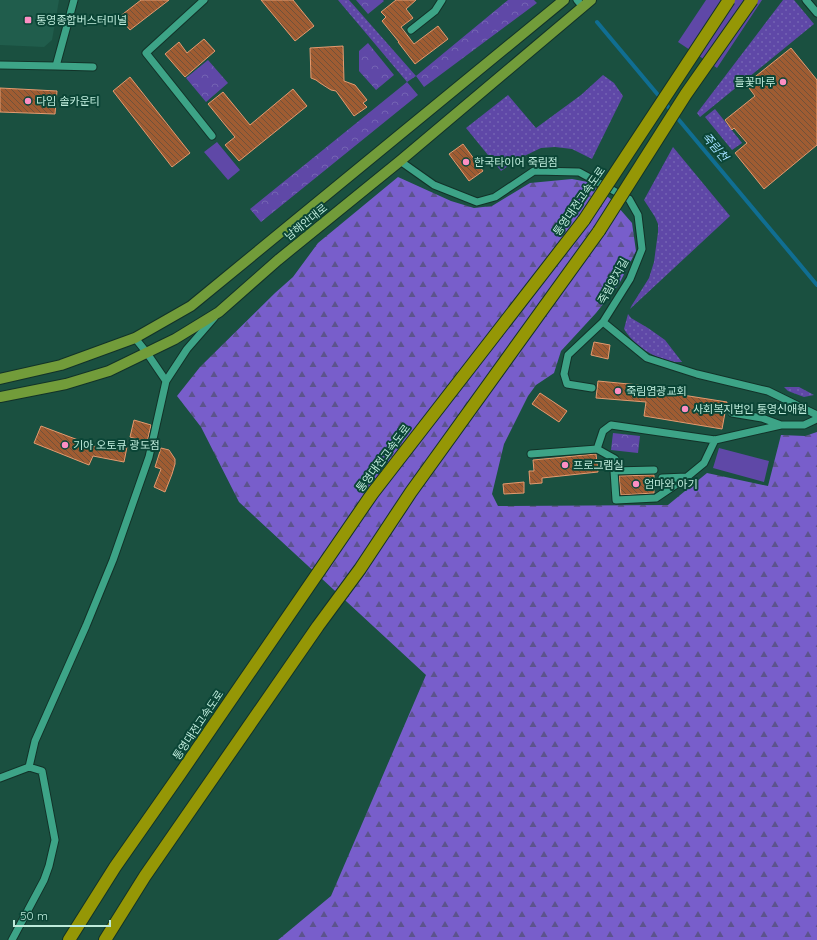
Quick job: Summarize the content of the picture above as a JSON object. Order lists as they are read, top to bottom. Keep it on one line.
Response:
{"streets":{"highway":["통영대전고속도로"],"main road":["남해안대로"],"street":["죽림양지길"]},"crossings":[["남해안대로","죽림양지길"]],"water":["죽림천"],"places":{"transit":["통영종합버스터미널"],"other":["들꽃마루","다임 솔카운티","한국타이어 죽림점","죽림염광교회","사회복지법인 통영신애원","기아 오토큐 광도점","프로그램실","엄마와 아기"]},"scale_bar":"50 m"}
